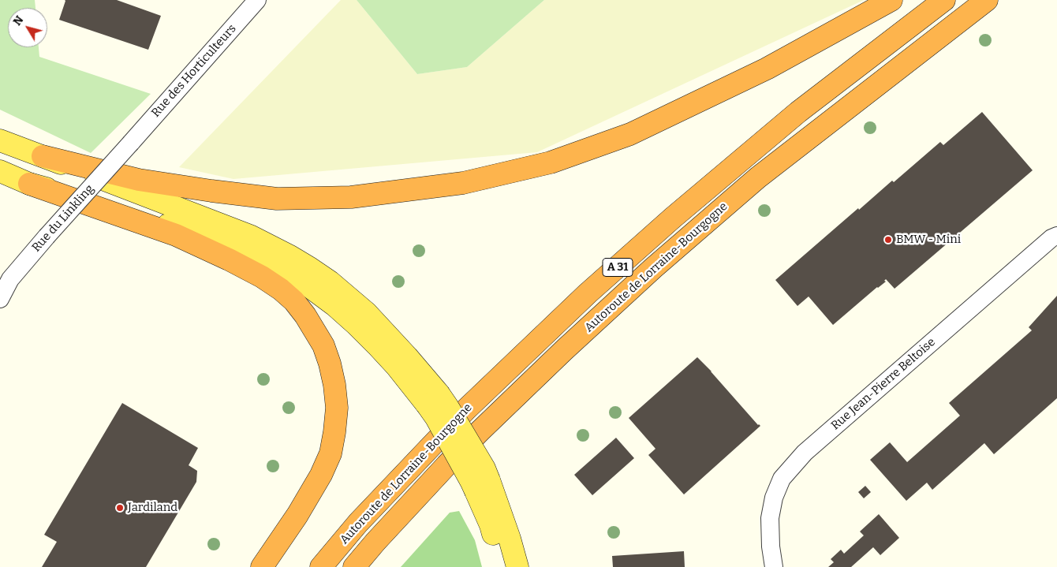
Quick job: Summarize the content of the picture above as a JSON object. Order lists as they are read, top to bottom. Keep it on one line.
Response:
{"streets":{"highway":["A 31","Autoroute de Lorraine-Bourgogne"],"street":["Rue des Horticulteurs","Rue du Linkling","Rue Jean-Pierre Beltoise"]},"crossings":[["Rue des Horticulteurs","Rue du Linkling"]],"places":["BMW - Mini","Jardiland"],"north":"top left"}
